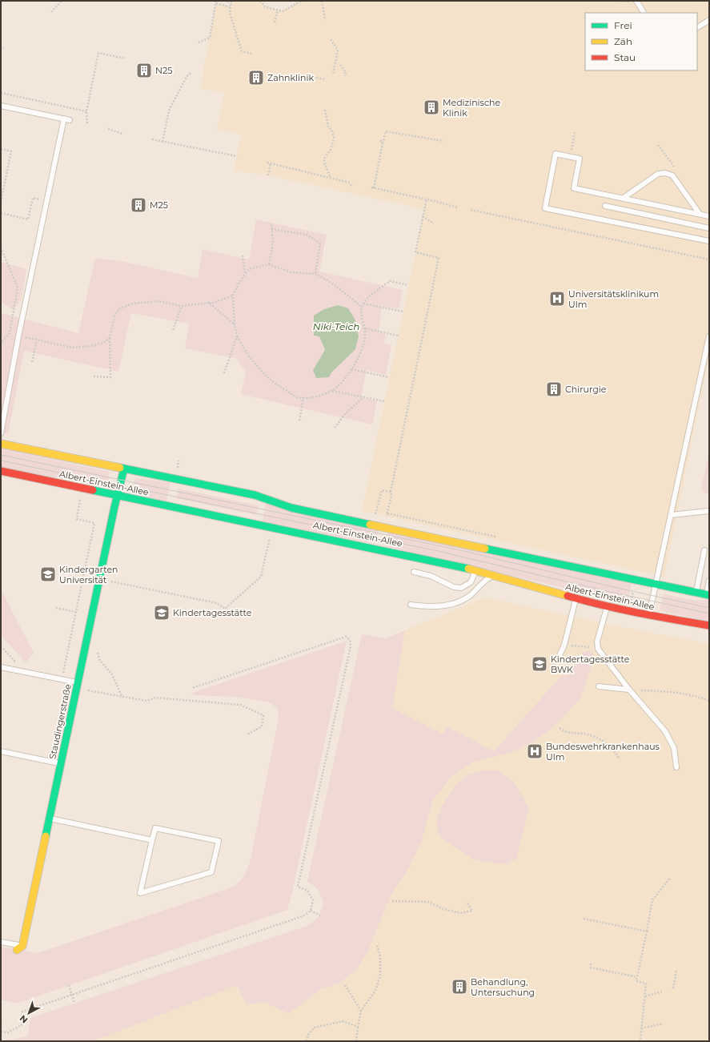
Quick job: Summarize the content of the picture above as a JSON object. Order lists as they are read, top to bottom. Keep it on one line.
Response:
{"streets":{"street":["Albert-Einstein-Allee","Staudingerstraße"]},"crossings":[["Albert-Einstein-Allee","Staudingerstraße"]],"water":["Niki-Teich"],"places":{"building":["N25","Zahnklinik","Medizinische Klinik","M25","Chirurgie","Behandlung, Untersuchung"],"hospital":["Universitätsklinikum Ulm","Bundeswehrkrankenhaus Ulm"],"school or university":["Kindergarten Universität","Kindertagesstätte","Kindertagesstätte BWK"]},"legend":["Frei","Zäh","Stau"],"north":"bottom left"}
